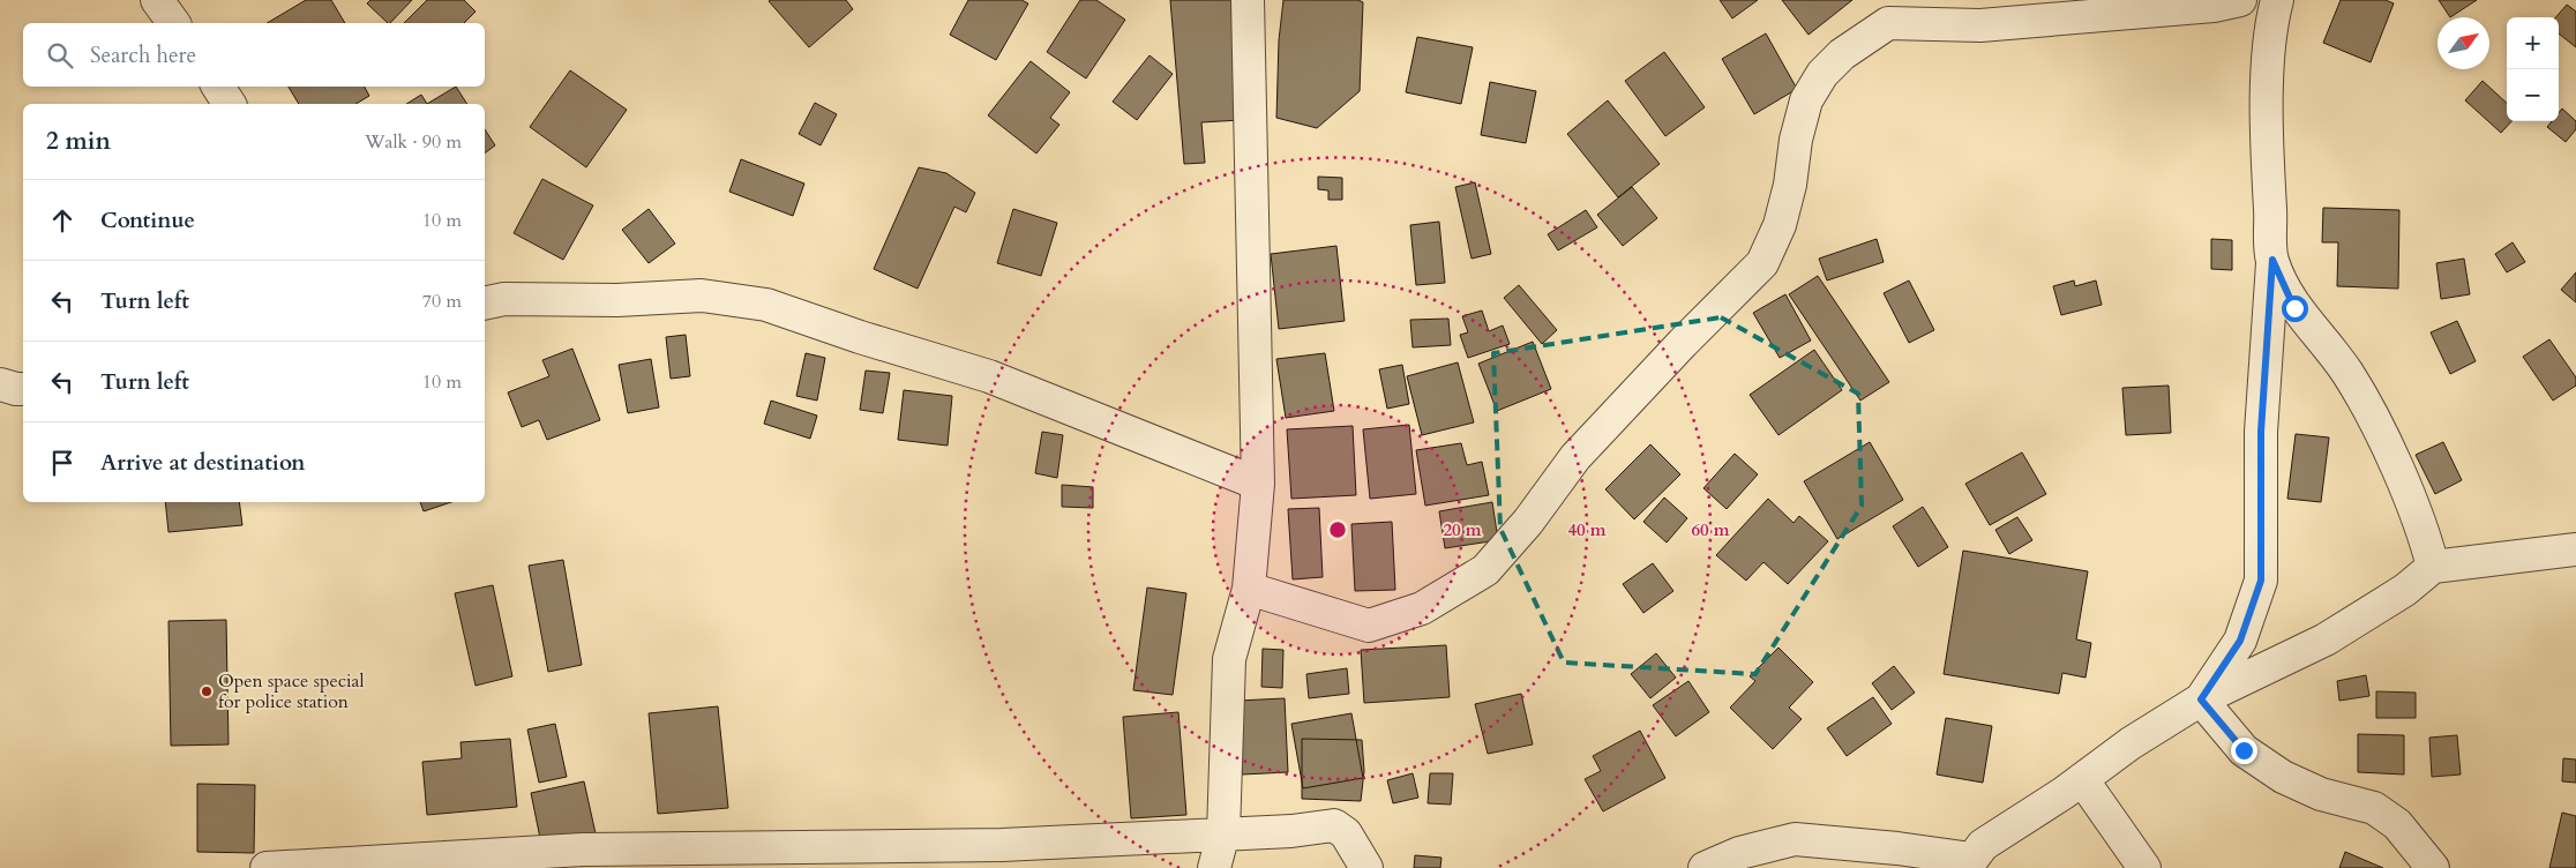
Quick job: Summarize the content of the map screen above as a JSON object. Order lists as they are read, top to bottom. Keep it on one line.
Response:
{"places":["Open space special for police station"],"north":"top right","page":{"map_buttons":["+","−"],"search":"Search here","heading":["2 min","Walk · 90 m"],"list":[["Continue","10 m"],["Turn left","70 m"],["Turn left","10 m"],"Arrive at destination"]},"rings":["20 m","40 m","60 m"]}
